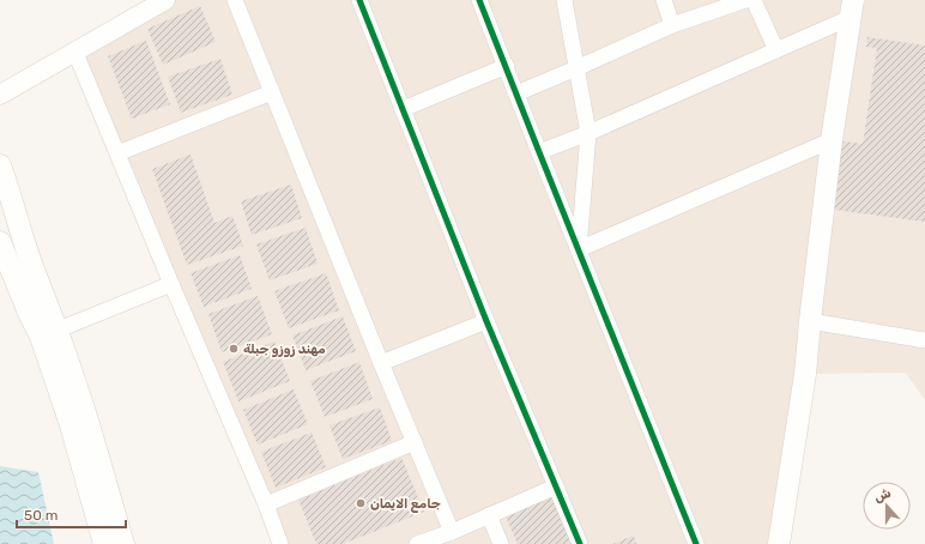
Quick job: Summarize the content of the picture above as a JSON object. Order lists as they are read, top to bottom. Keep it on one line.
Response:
{"places":["مهند زوزو جبلة","جامع الايمان"],"scale_bar":"50 m","north":"top"}
